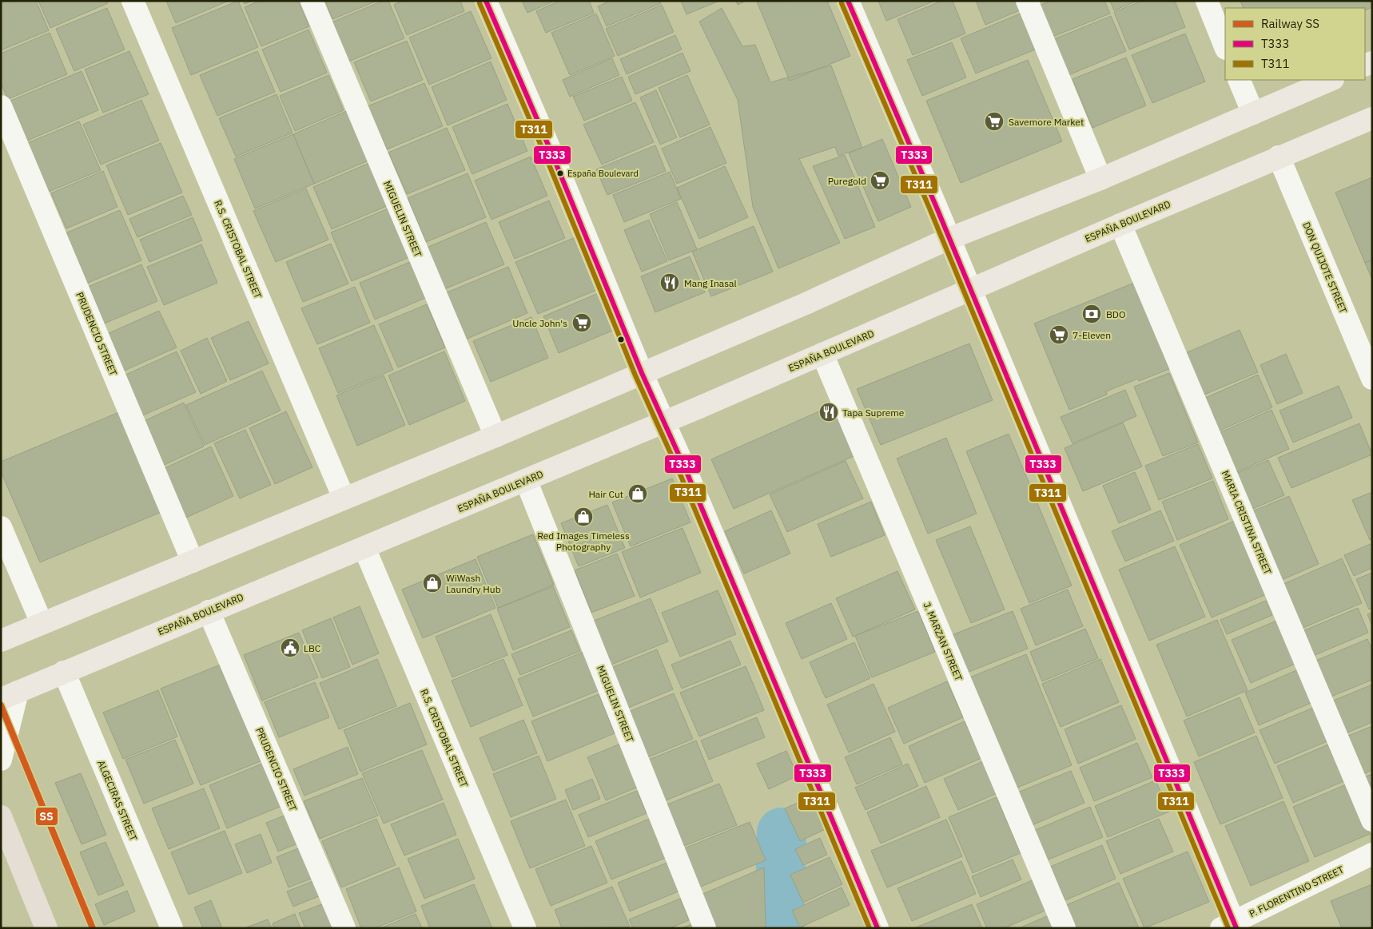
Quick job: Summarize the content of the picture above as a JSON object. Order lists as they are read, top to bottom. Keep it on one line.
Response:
{"streets":{"main road":["ESPAÑA BOULEVARD"],"street":["MIGUELIN STREET","R.S. CRISTOBAL STREET","DON QUIJOTE STREET","PRUDENCIO STREET","MARIA CRISTINA STREET","J. MARZAN STREET","ALGECIRAS STREET","P. FLORENTINO STREET"]},"crossings":[["MIGUELIN STREET","ESPAÑA BOULEVARD"],["ESPAÑA BOULEVARD","R.S. CRISTOBAL STREET"],["ESPAÑA BOULEVARD","DON QUIJOTE STREET"],["ESPAÑA BOULEVARD","PRUDENCIO STREET"],["ESPAÑA BOULEVARD","MARIA CRISTINA STREET"],["ESPAÑA BOULEVARD","J. MARZAN STREET"],["ESPAÑA BOULEVARD","ALGECIRAS STREET"]],"places":{"supermarket":["Savemore Market","Puregold","Uncle John's","7-Eleven"],"other":["España Boulevard"],"restaurant":["Mang Inasal","Tapa Supreme"],"bank":["BDO"],"shop":["Hair Cut","Red Images Timeless Photography","WiWash Laundry Hub"],"public building":["LBC"]},"lines":["transit line T333","transit line T311","rail line SS"],"legend":["Railway SS","T333","T311"]}
